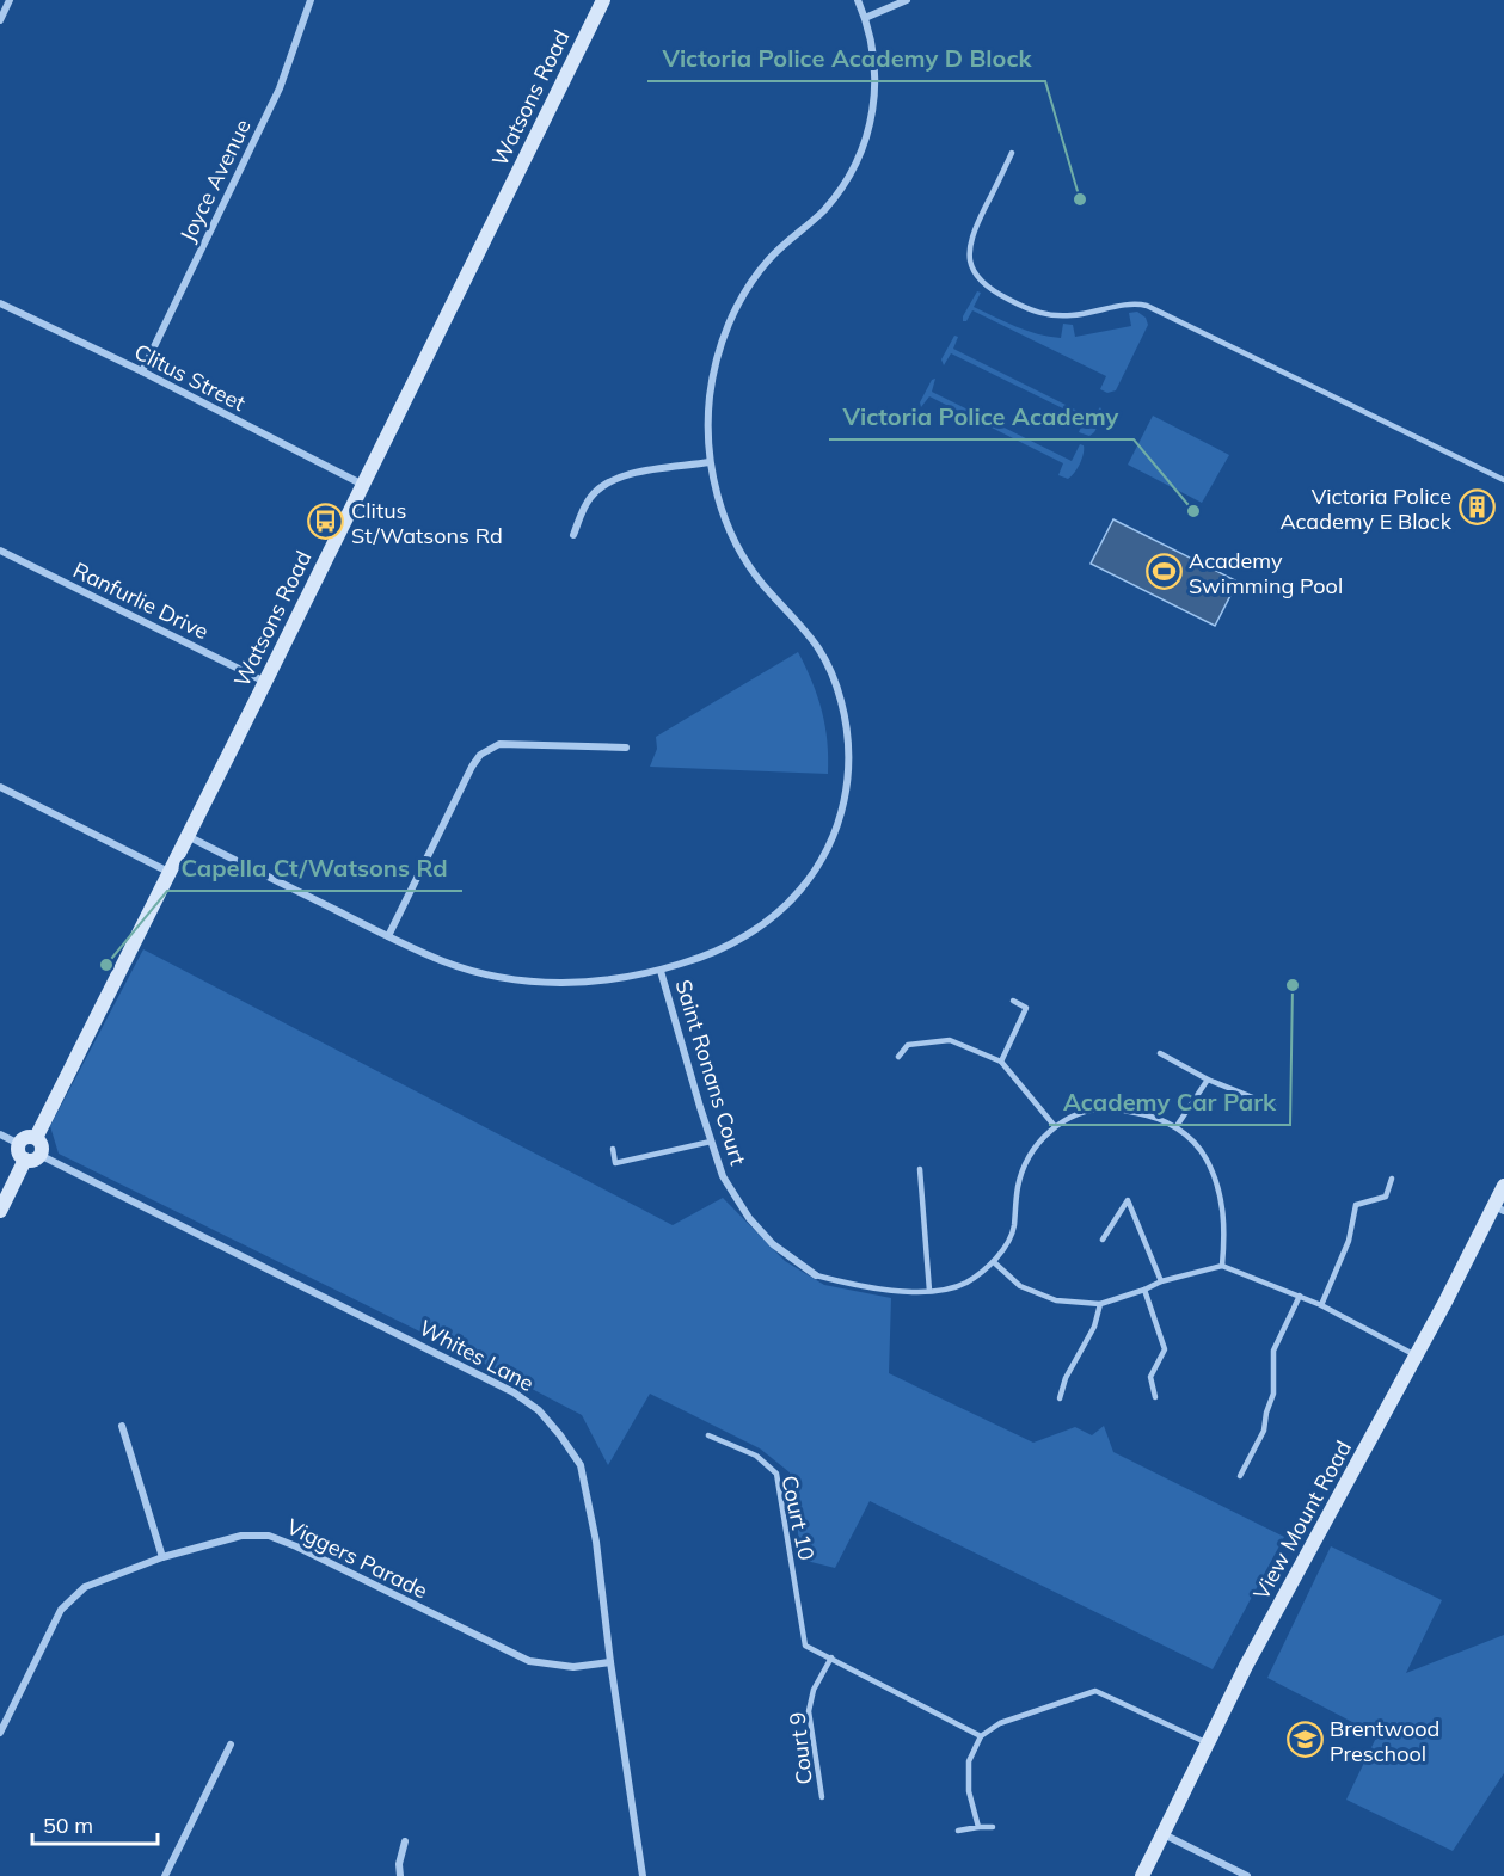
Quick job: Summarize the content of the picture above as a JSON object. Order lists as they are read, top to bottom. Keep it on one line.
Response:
{"streets":{"street":["Watsons Road","Joyce Avenue","Clitus Street","Ranfurlie Drive","Saint Ronans Court","Whites Lane","View Mount Road","Viggers Parade"],"lane":["Court 10","Court 9"]},"crossings":[["Watsons Road","Clitus Street"],["Watsons Road","Ranfurlie Drive"],["Watsons Road","Whites Lane"],["Joyce Avenue","Clitus Street"],["Whites Lane","Viggers Parade"],["Court 10","Court 9"]],"places":{"other":["Victoria Police Academy D Block","Victoria Police Academy","Capella Ct/Watsons Rd","Academy Car Park"],"building":["Victoria Police Academy E Block"],"bus stop":["Clitus St/Watsons Rd"],"sports":["Academy Swimming Pool"],"school or university":["Brentwood Preschool"]},"scale_bar":"50 m"}
